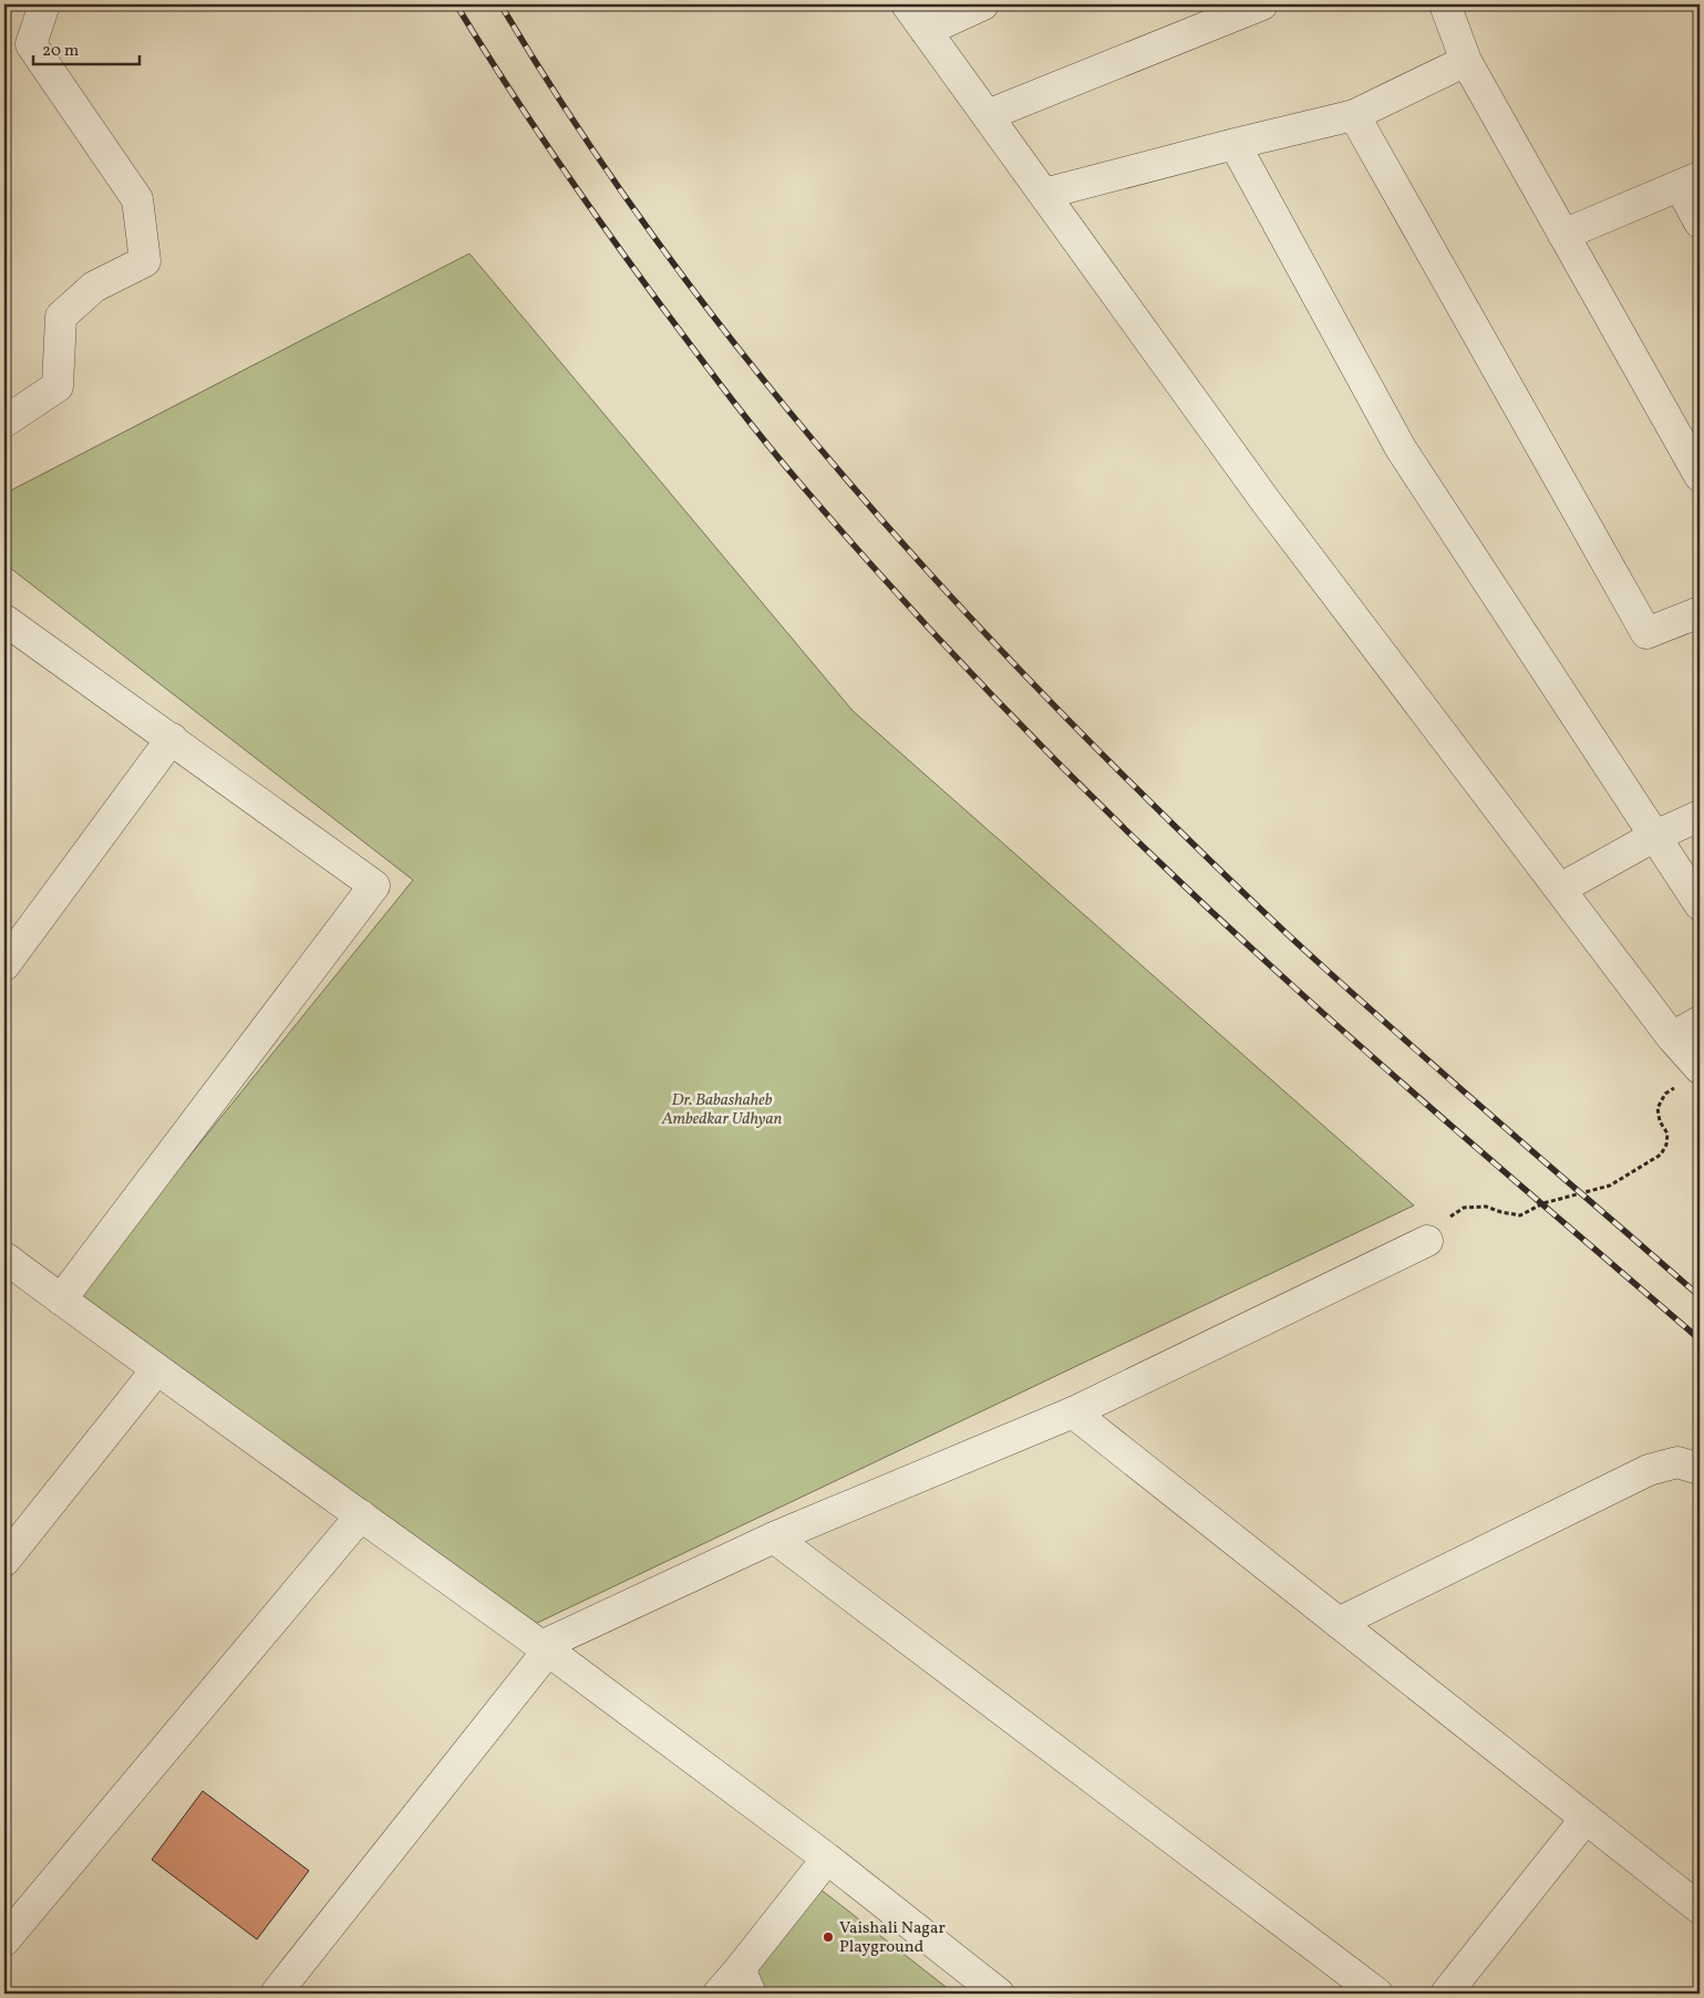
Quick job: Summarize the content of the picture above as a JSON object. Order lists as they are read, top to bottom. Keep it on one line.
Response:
{"parks":["Dr. Babashaheb Ambedkar Udhyan"],"places":["Vaishali Nagar Playground"],"scale_bar":"20 m"}
